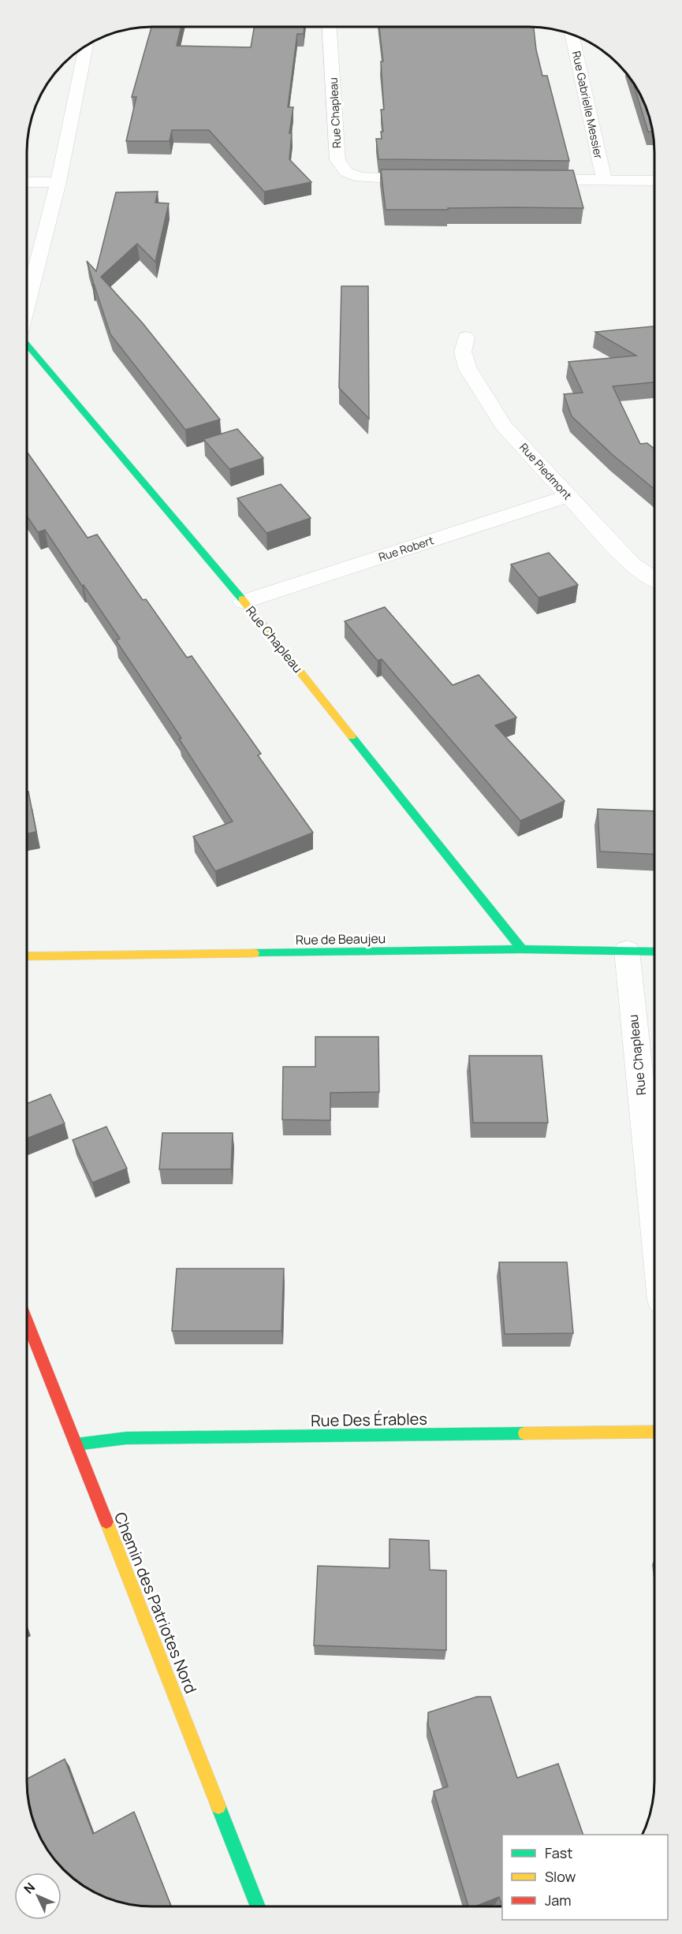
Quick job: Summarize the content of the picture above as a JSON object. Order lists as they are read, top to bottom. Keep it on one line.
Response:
{"streets":{"street":["Rue Gabrielle Messier","Rue Chapleau","Rue Piedmont","Rue Robert","Rue de Beaujeu","Rue Des Érables","Chemin des Patriotes Nord"]},"crossings":[["Rue Chapleau","Rue Robert"],["Rue Chapleau","Rue de Beaujeu"],["Rue Piedmont","Rue Robert"],["Rue Des Érables","Chemin des Patriotes Nord"]],"legend":["Fast","Slow","Jam"],"north":"top left"}
